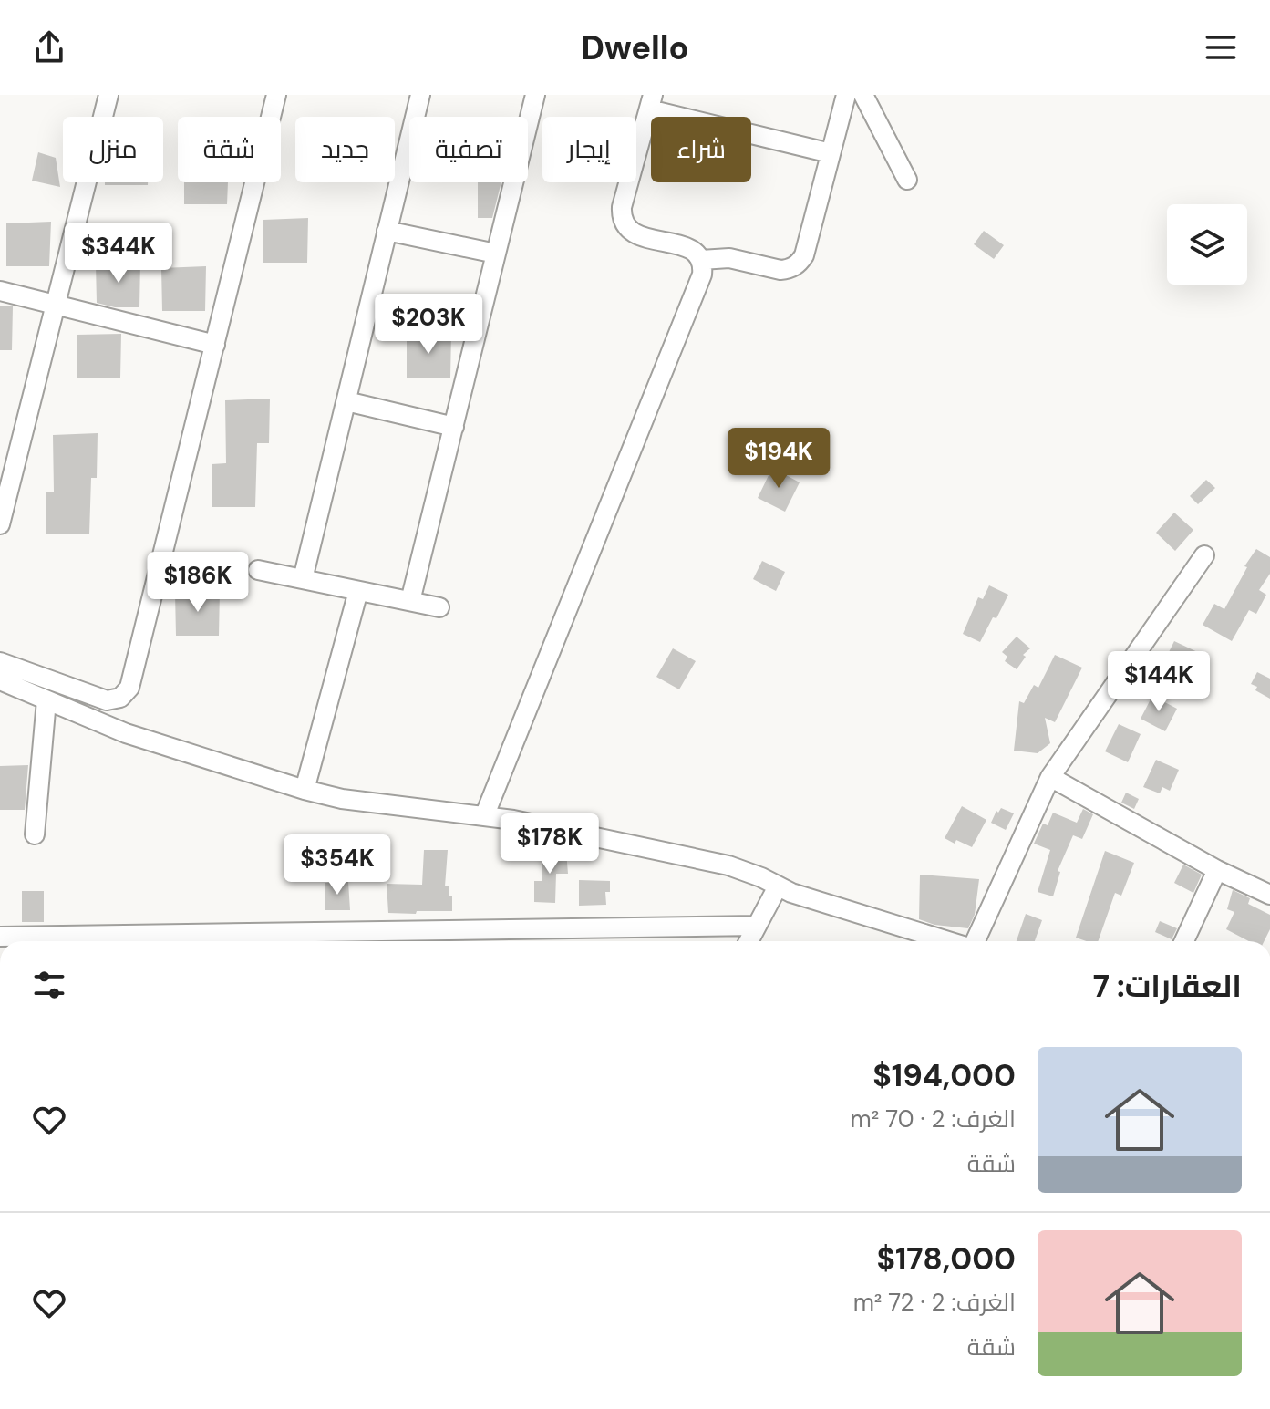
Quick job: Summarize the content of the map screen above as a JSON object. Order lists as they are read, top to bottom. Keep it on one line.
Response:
{"page":{"header":"Dwello","chip":["شراء","إيجار","تصفية","جديد","شقة","منزل"],"price":["$344K","$203K","$194K","$186K","$144K","$178K","$354K"],"heading":"العقارات: 7","list":[{"name":"$194,000","note":"الغرف: 2 · 70 m² · شقة"},{"name":"$178,000","note":"الغرف: 2 · 72 m² · شقة"}]}}
